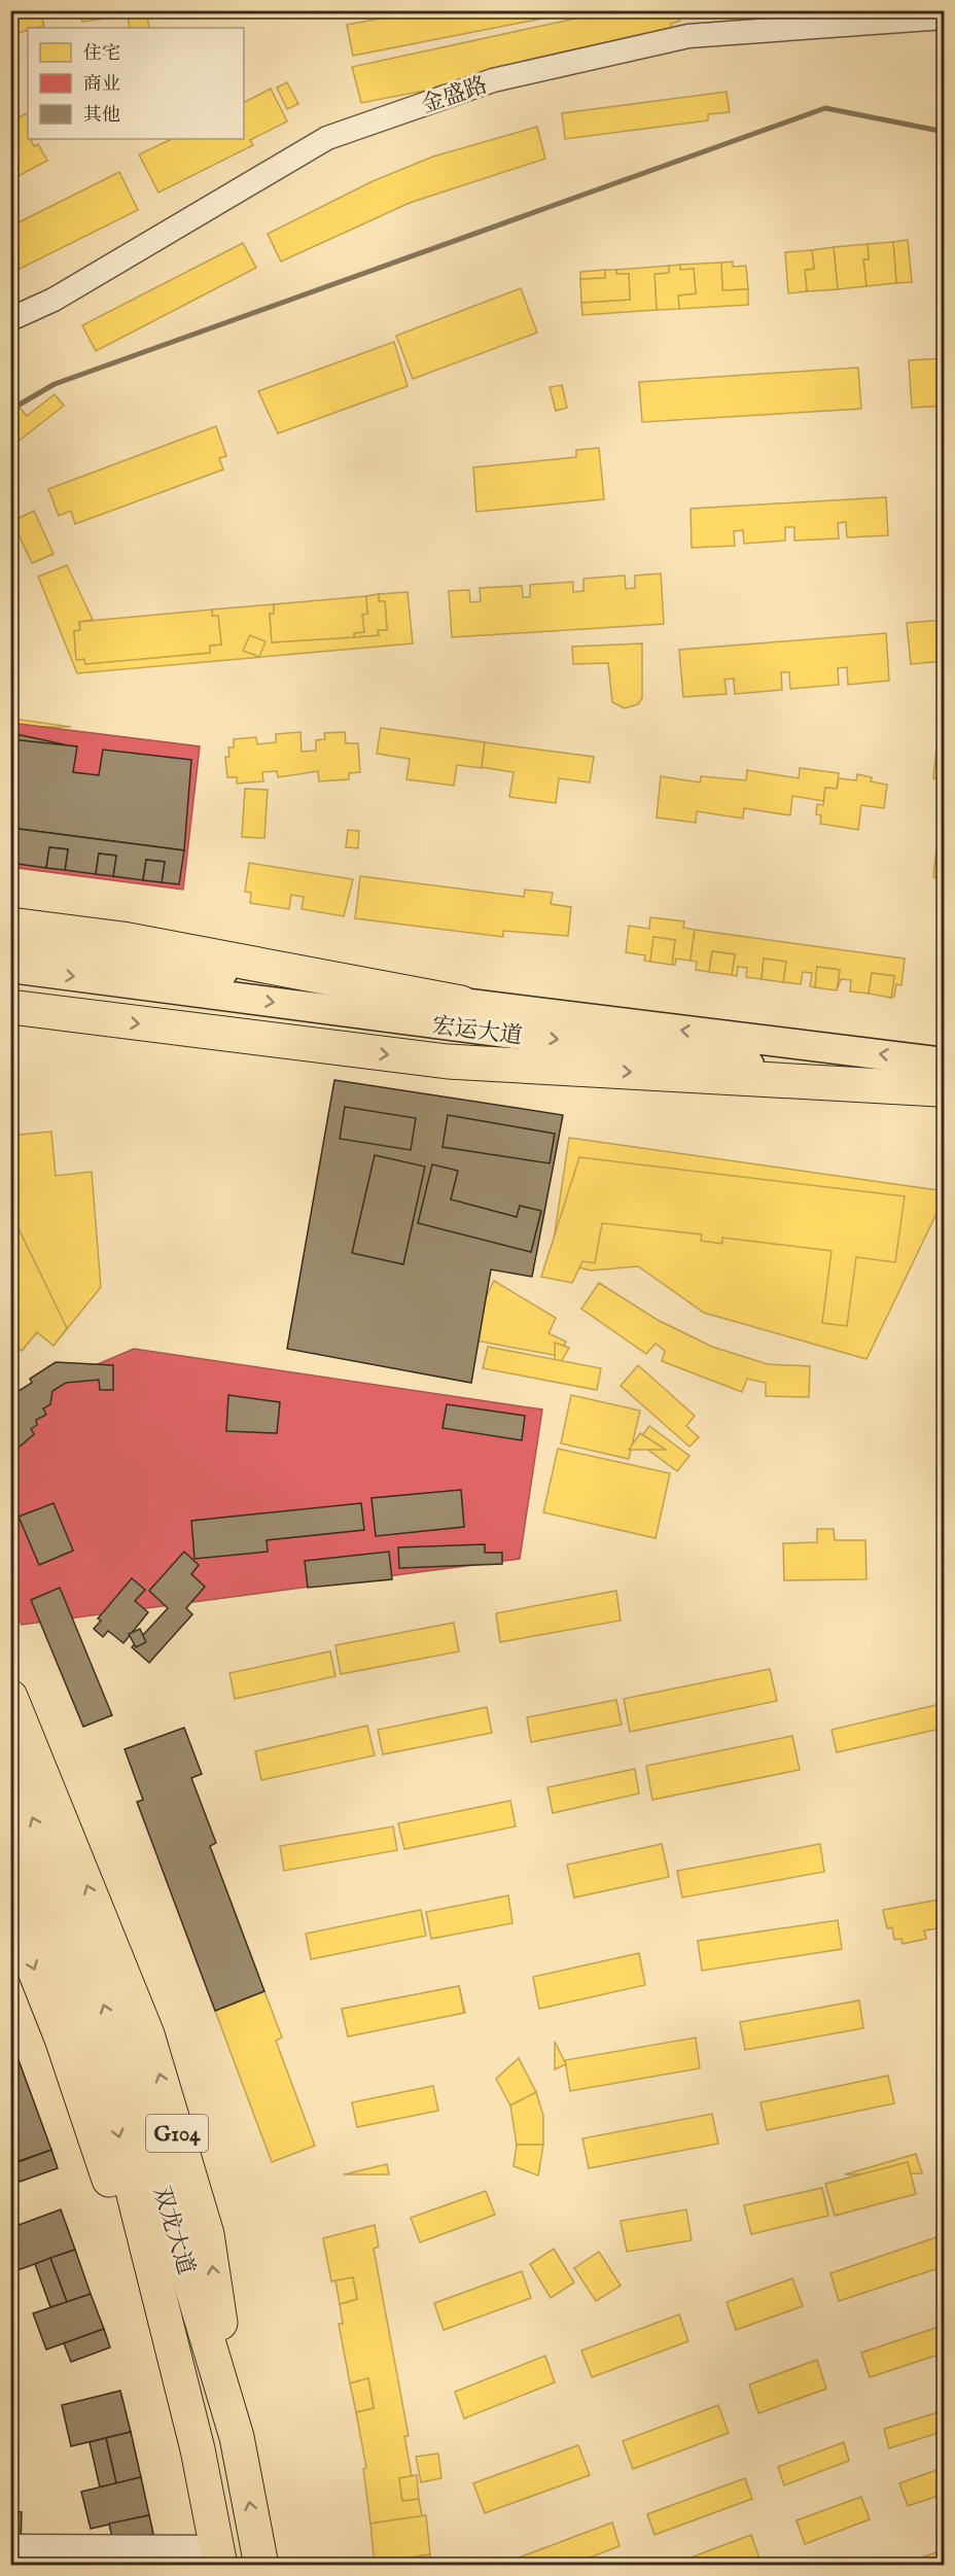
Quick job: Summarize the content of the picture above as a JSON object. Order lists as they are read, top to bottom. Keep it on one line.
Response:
{"streets":{"highway":["G104","双龙大道"],"main road":["宏运大道"],"street":["金盛路"]},"crossings":[["G104","双龙大道"]],"legend":["住宅","商业","其他"]}
